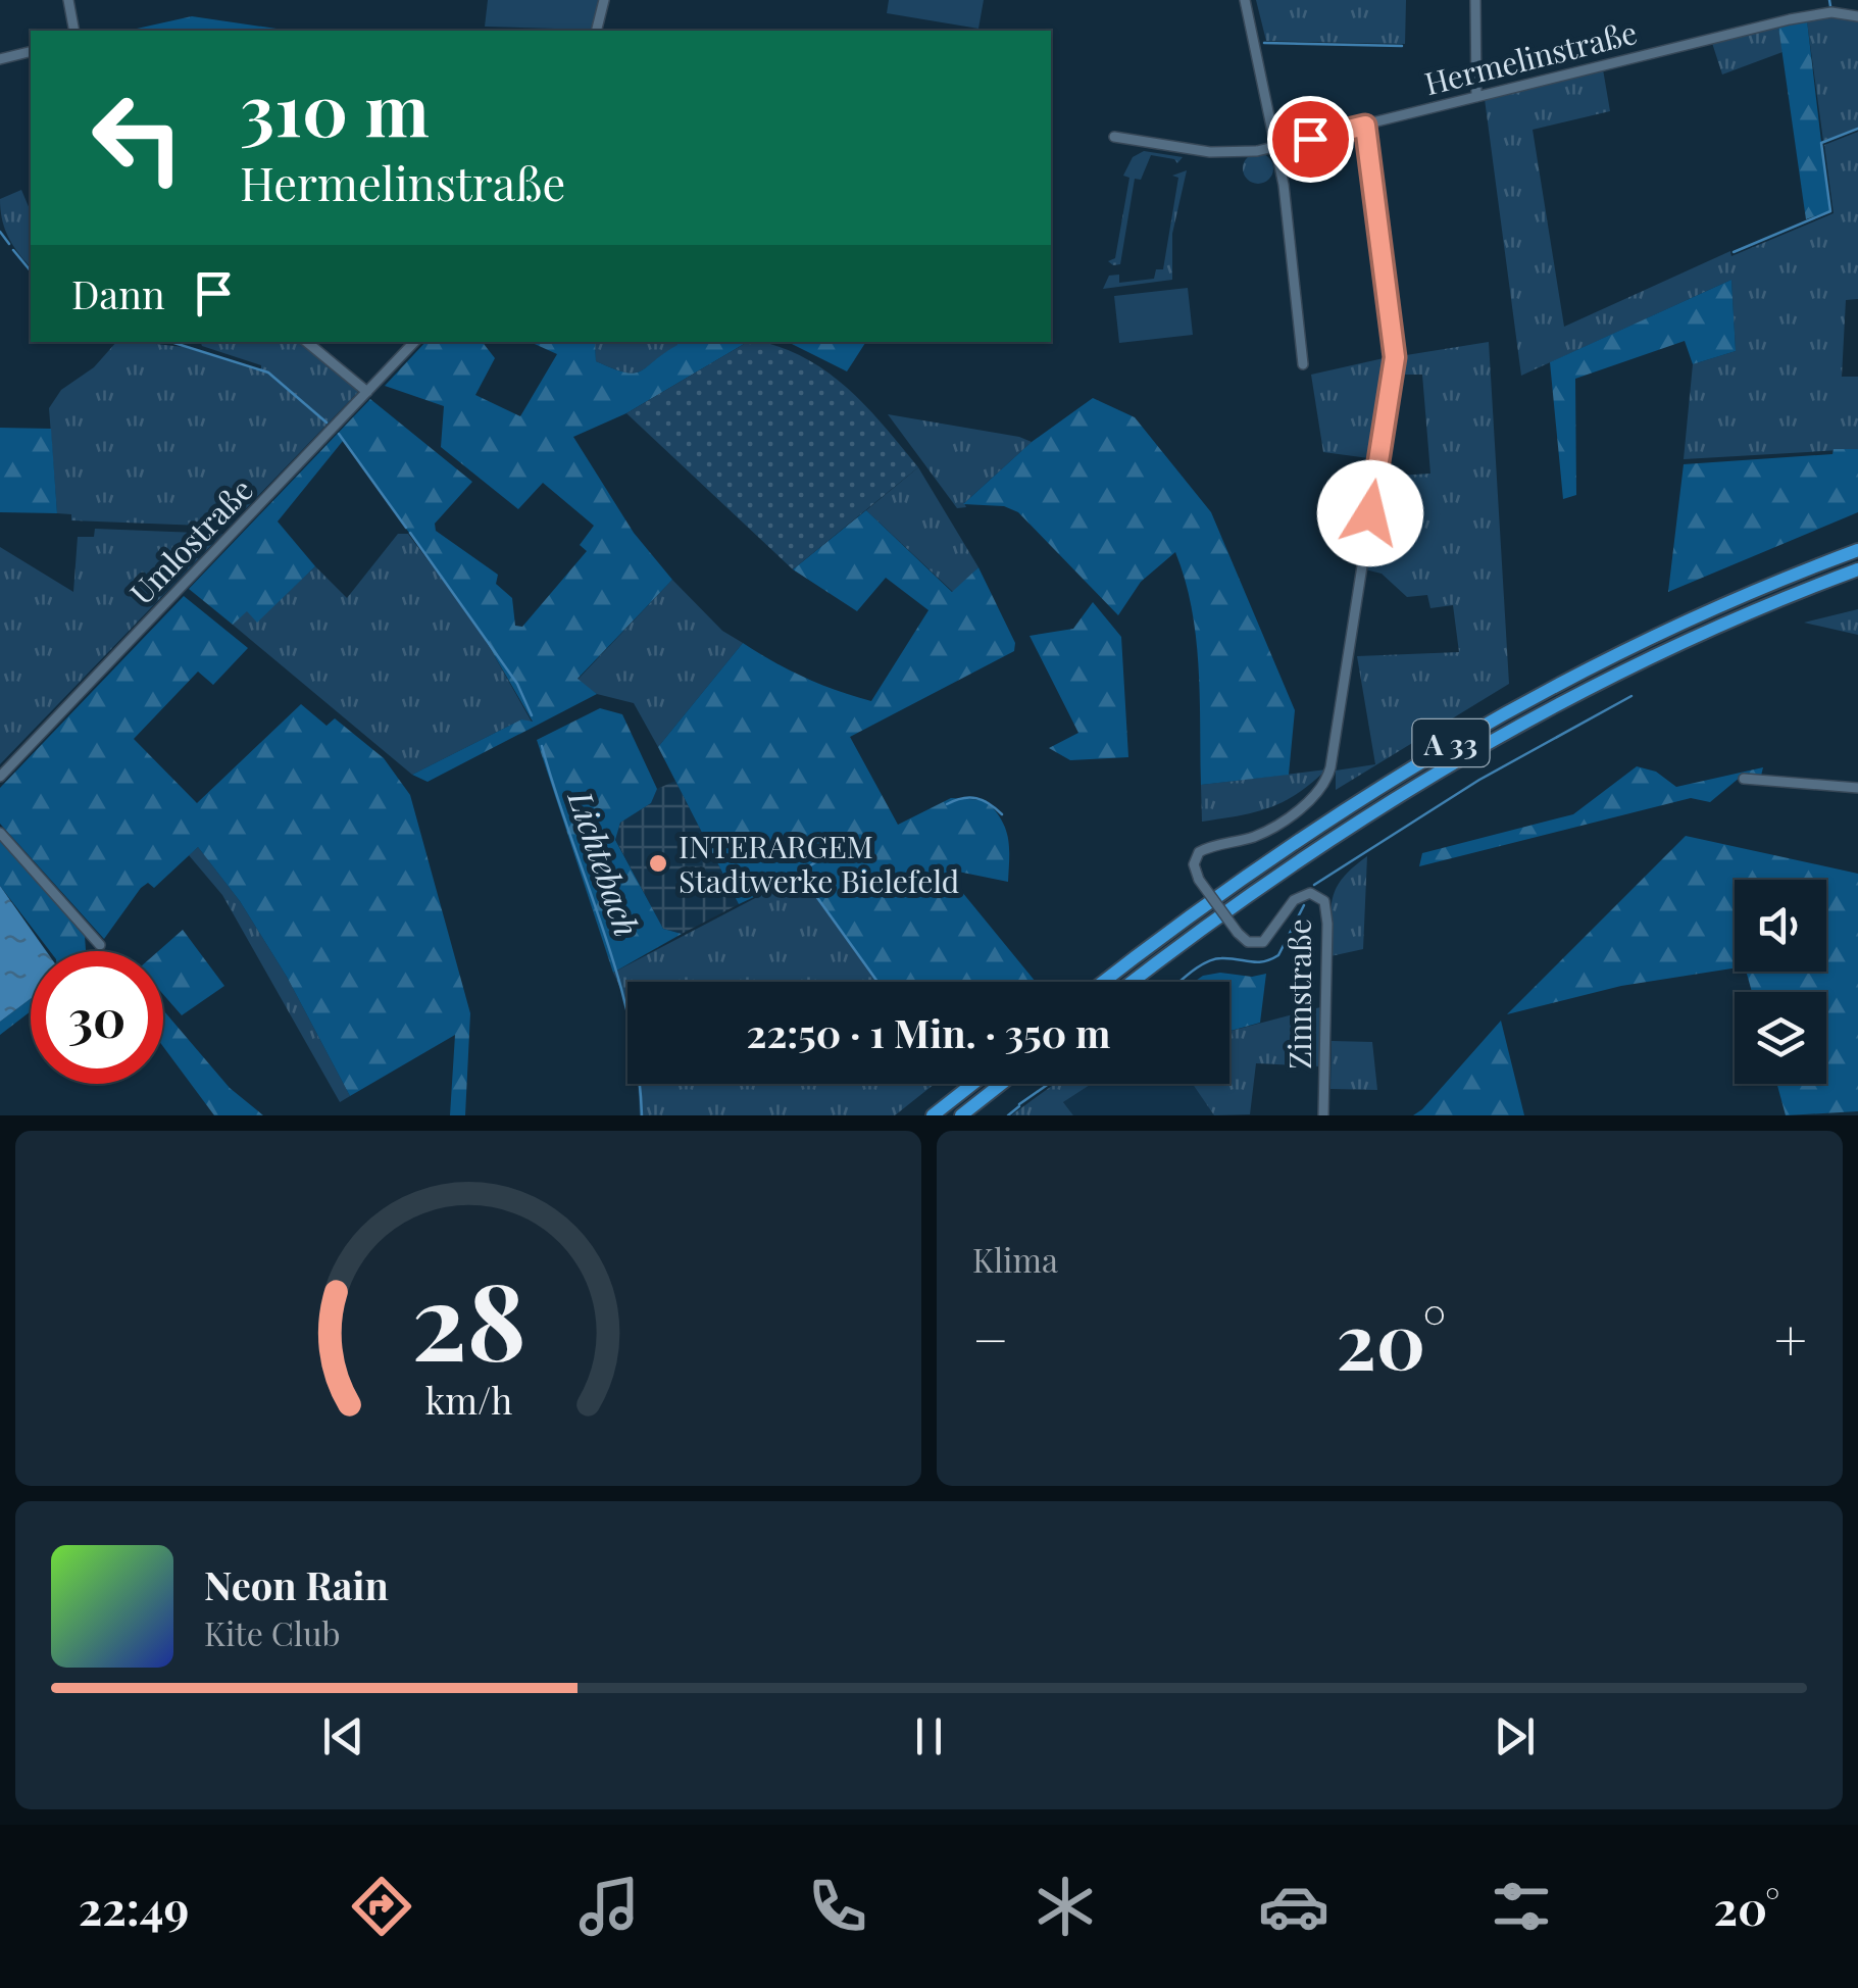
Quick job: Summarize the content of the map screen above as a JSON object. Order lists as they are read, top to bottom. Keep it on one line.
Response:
{"streets":{"highway":["A 33"],"street":["Hermelinstraße","Umlostraße","Zinnstraße"]},"crossings":[["Hermelinstraße","Zinnstraße"]],"water":["Lichtebach"],"places":["INTERARGEM Stadtwerke Bielefeld"],"page":{"turn":["310 m","Hermelinstraße"],"then":"Dann","limit":"30","trip":"22:50 · 1 Min. · 350 m","tile":"Klima","heat":["−","20°","+"],"song":["Neon Rain","Kite Club"],"tabs":["22:49","20°"],"gauge":["28","km/h"]}}
